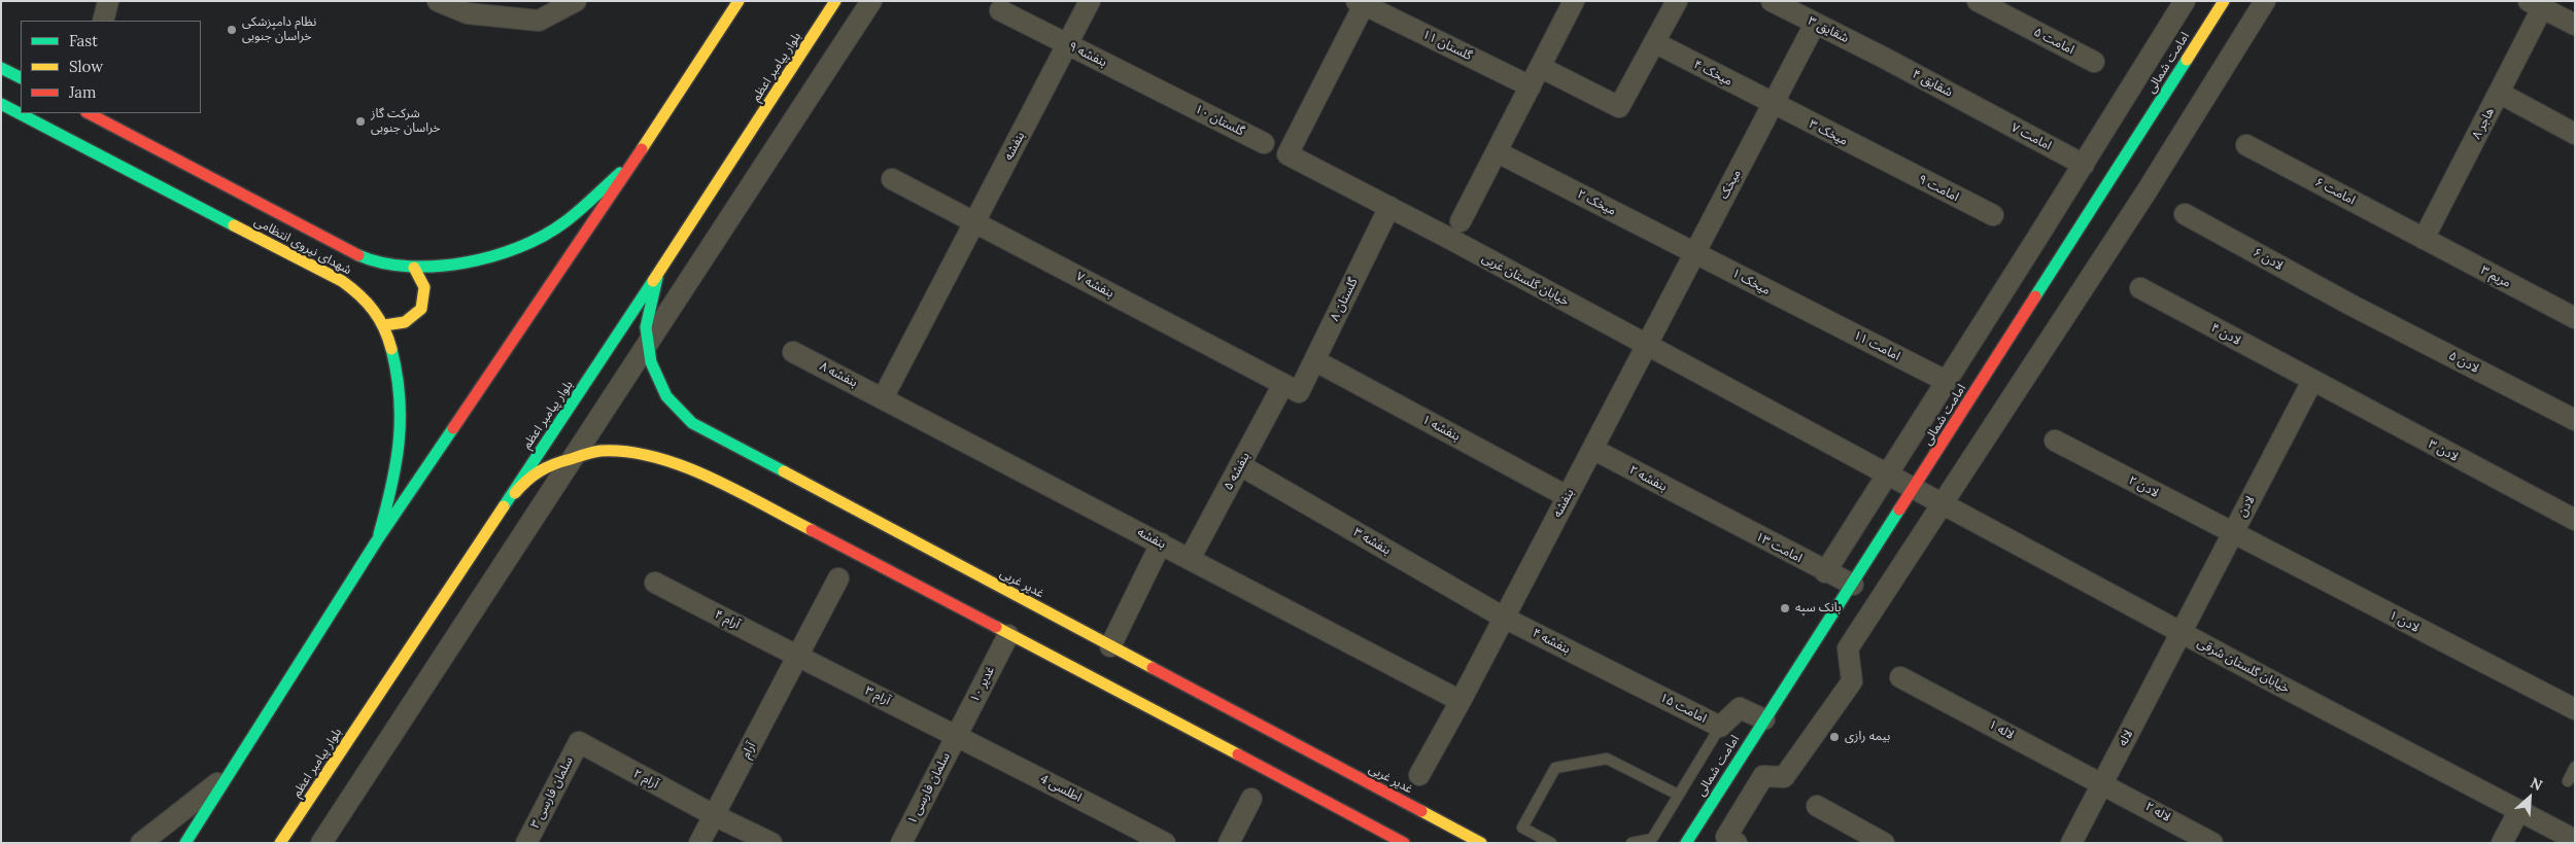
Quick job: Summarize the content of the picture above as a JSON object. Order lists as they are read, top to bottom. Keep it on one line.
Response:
{"streets":{"main road":["امامت شمالی","بلوار پیامبر اعظم","شهدای نیروی انتظامی","غدیر غربی"],"street":["شقایق ۳","امامت ۵","گلستان ۱۱","بنفشه ۹","میخک ۴","شقایق ۴","گلستان ۱۰","هاجر ۸","میخک ۳","امامت ۷","بنفشه","میخک","امامت ۹","امامت ۶","میخک ۲","لادن ۶","مریم ۳","خیابان گلستان غربی","میخک ۱","بنفشه ۷","گلستان ۸","لادن ۴","امامت ۱۱","لادن ۵","بنفشه ۸","بنفشه ۱","لادن ۳","بنفشه ۵","بنفشه ۲","لادن ۲","لادن","بنفشه ۳","امامت ۱۳","آرام ۴","لادن ۱","بنفشه ۴","خیابان گلستان شرقی","غدیر ۱۰","آرام ۳","امامت ۱۵","لاله ۱","لاله","آرام","آرام ۲","سلمان فارسی ۱","اطلسی 4","سلمان فارسی ۳","لاله ۲"]},"crossings":[["شقایق ۳","شقایق ۴"],["شقایق ۳","میخک"],["گلستان ۱۱","خیابان گلستان غربی"],["بنفشه ۹","گلستان ۱۰"],["بنفشه ۹","بنفشه"],["امامت شمالی","خیابان گلستان غربی"],["امامت شمالی","امامت ۱۳"],["امامت شمالی","خیابان گلستان شرقی"],["امامت شمالی","امامت ۱۵"],["بلوار پیامبر اعظم","غدیر غربی"],["میخک ۴","میخک ۳"],["میخک ۴","میخک"],["شقایق ۴","امامت ۷"],["هاجر ۸","امامت ۶"],["هاجر ۸","مریم ۳"],["میخک ۳","میخک"],["میخک ۳","امامت ۹"],["بنفشه","میخک"],["بنفشه","خیابان گلستان غربی"],["بنفشه","بنفشه ۷"],["بنفشه","بنفشه ۸"],["بنفشه","بنفشه ۱"],["بنفشه","بنفشه ۵"],["بنفشه","بنفشه ۲"],["بنفشه","بنفشه ۳"],["بنفشه","بنفشه ۴"],["میخک","میخک ۲"],["میخک","خیابان گلستان غربی"],["میخک","میخک ۱"],["امامت ۶","مریم ۳"],["میخک ۲","میخک ۱"],["لادن ۶","لادن ۵"],["خیابان گلستان غربی","گلستان ۸"],["خیابان گلستان غربی","خیابان گلستان شرقی"],["میخک ۱","امامت ۱۱"],["بنفشه ۷","گلستان ۸"],["بنفشه ۷","بنفشه ۵"],["گلستان ۸","بنفشه ۱"],["گلستان ۸","بنفشه ۵"],["لادن ۴","لادن ۳"],["لادن ۴","لادن"],["لادن ۳","لادن"],["بنفشه ۵","بنفشه ۳"],["بنفشه ۲","امامت ۱۳"],["لادن ۲","لادن"],["لادن ۲","لادن ۱"],["لادن","لادن ۱"],["لادن","خیابان گلستان شرقی"],["لادن","لاله"],["بنفشه ۳","بنفشه ۴"],["آرام ۴","آرام ۳"],["آرام ۴","آرام"],["بنفشه ۴","امامت ۱۵"],["خیابان گلستان شرقی","لاله"],["غدیر ۱۰","آرام ۳"],["غدیر ۱۰","سلمان فارسی ۱"],["غدیر ۱۰","اطلسی 4"],["آرام ۳","آرام"],["آرام ۳","سلمان فارسی ۱"],["آرام ۳","اطلسی 4"],["لاله ۱","لاله"],["لاله ۱","لاله ۲"],["لاله","لاله ۲"],["آرام","آرام ۲"],["آرام ۲","سلمان فارسی ۳"],["سلمان فارسی ۱","اطلسی 4"]],"places":["نظام دامپزشکی خراسان جنوبی","شرکت گاز خراسان جنوبی","بانک سپه","بیمه رازی"],"legend":["Fast","Slow","Jam"],"north":"top right"}
